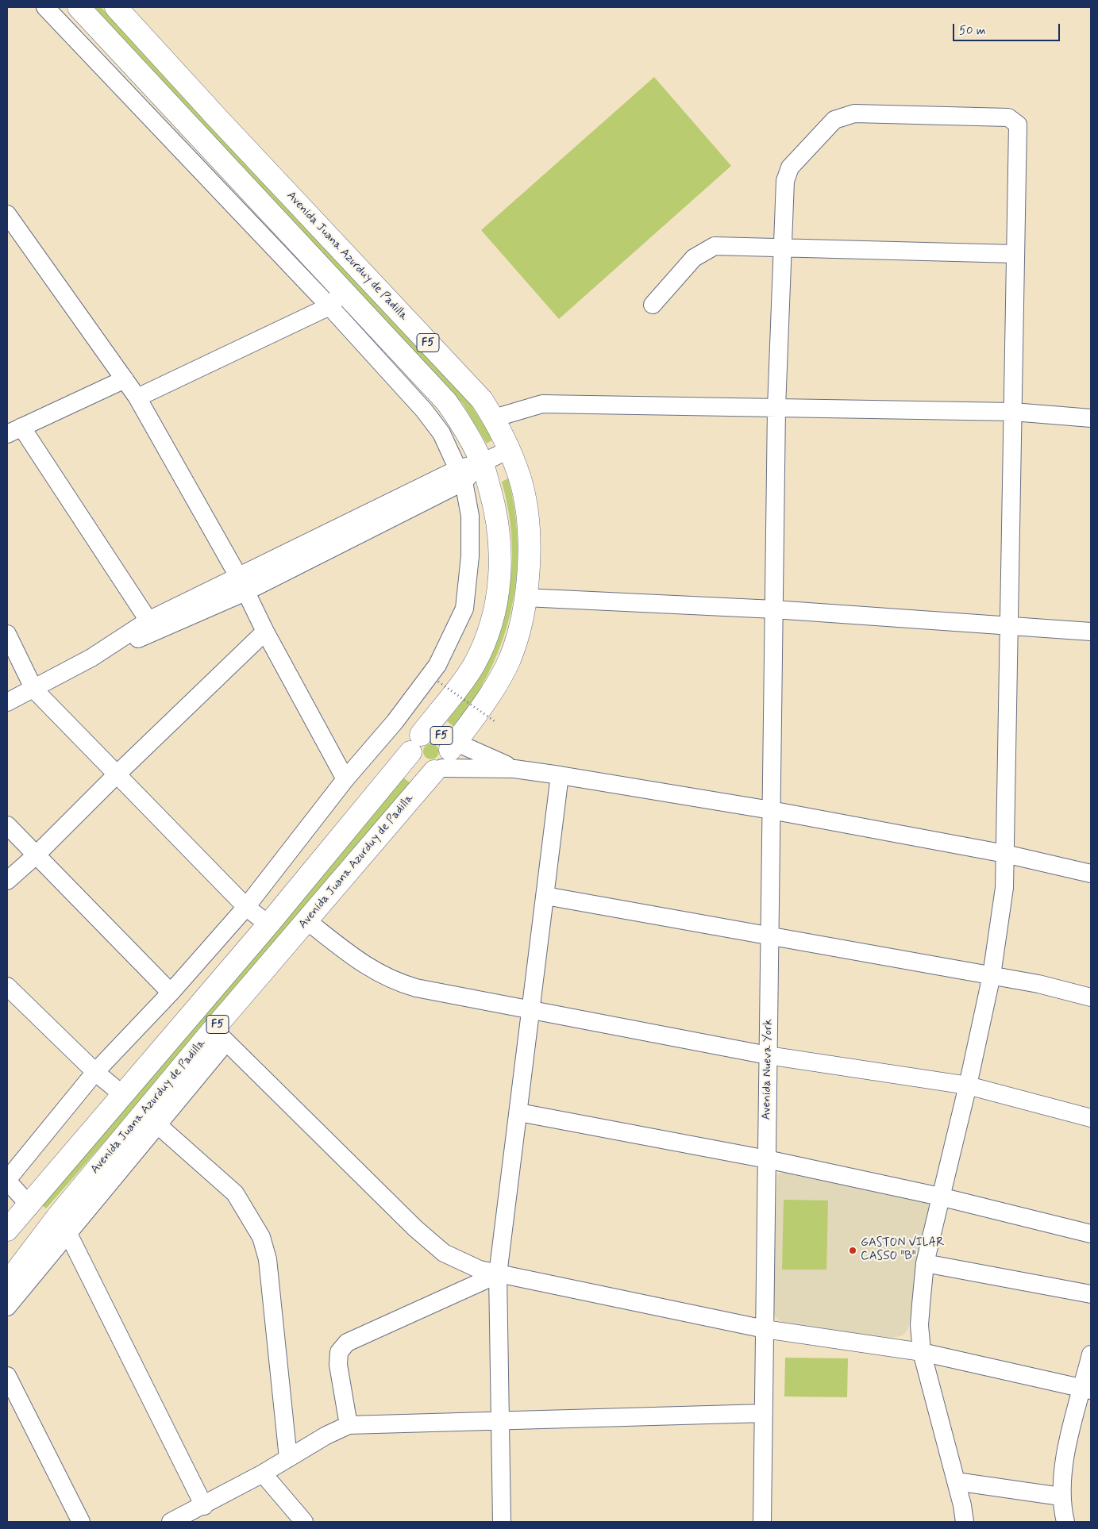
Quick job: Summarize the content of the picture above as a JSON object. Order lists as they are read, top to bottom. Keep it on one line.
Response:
{"streets":{"highway":["Avenida Juana Azurduy de Padilla","F5"],"street":["Avenida Nueva York"]},"crossings":[["Avenida Juana Azurduy de Padilla","F5"]],"places":["GASTON VILAR CASSO \"B\""],"scale_bar":"50 m"}
